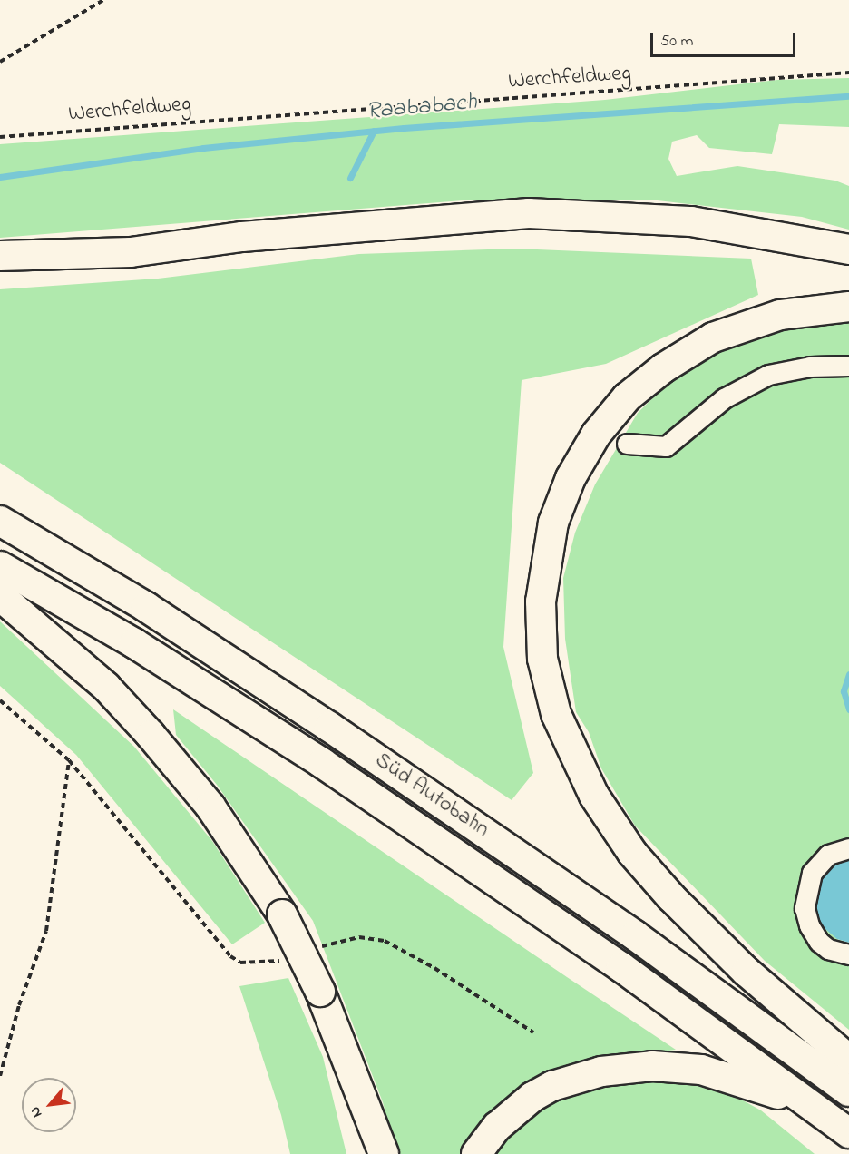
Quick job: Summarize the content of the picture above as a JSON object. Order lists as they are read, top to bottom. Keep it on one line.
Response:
{"streets":{"highway":["Süd Autobahn"],"path":["Werchfeldweg"]},"water":["Raababach"],"scale_bar":"50 m","north":"bottom left"}
